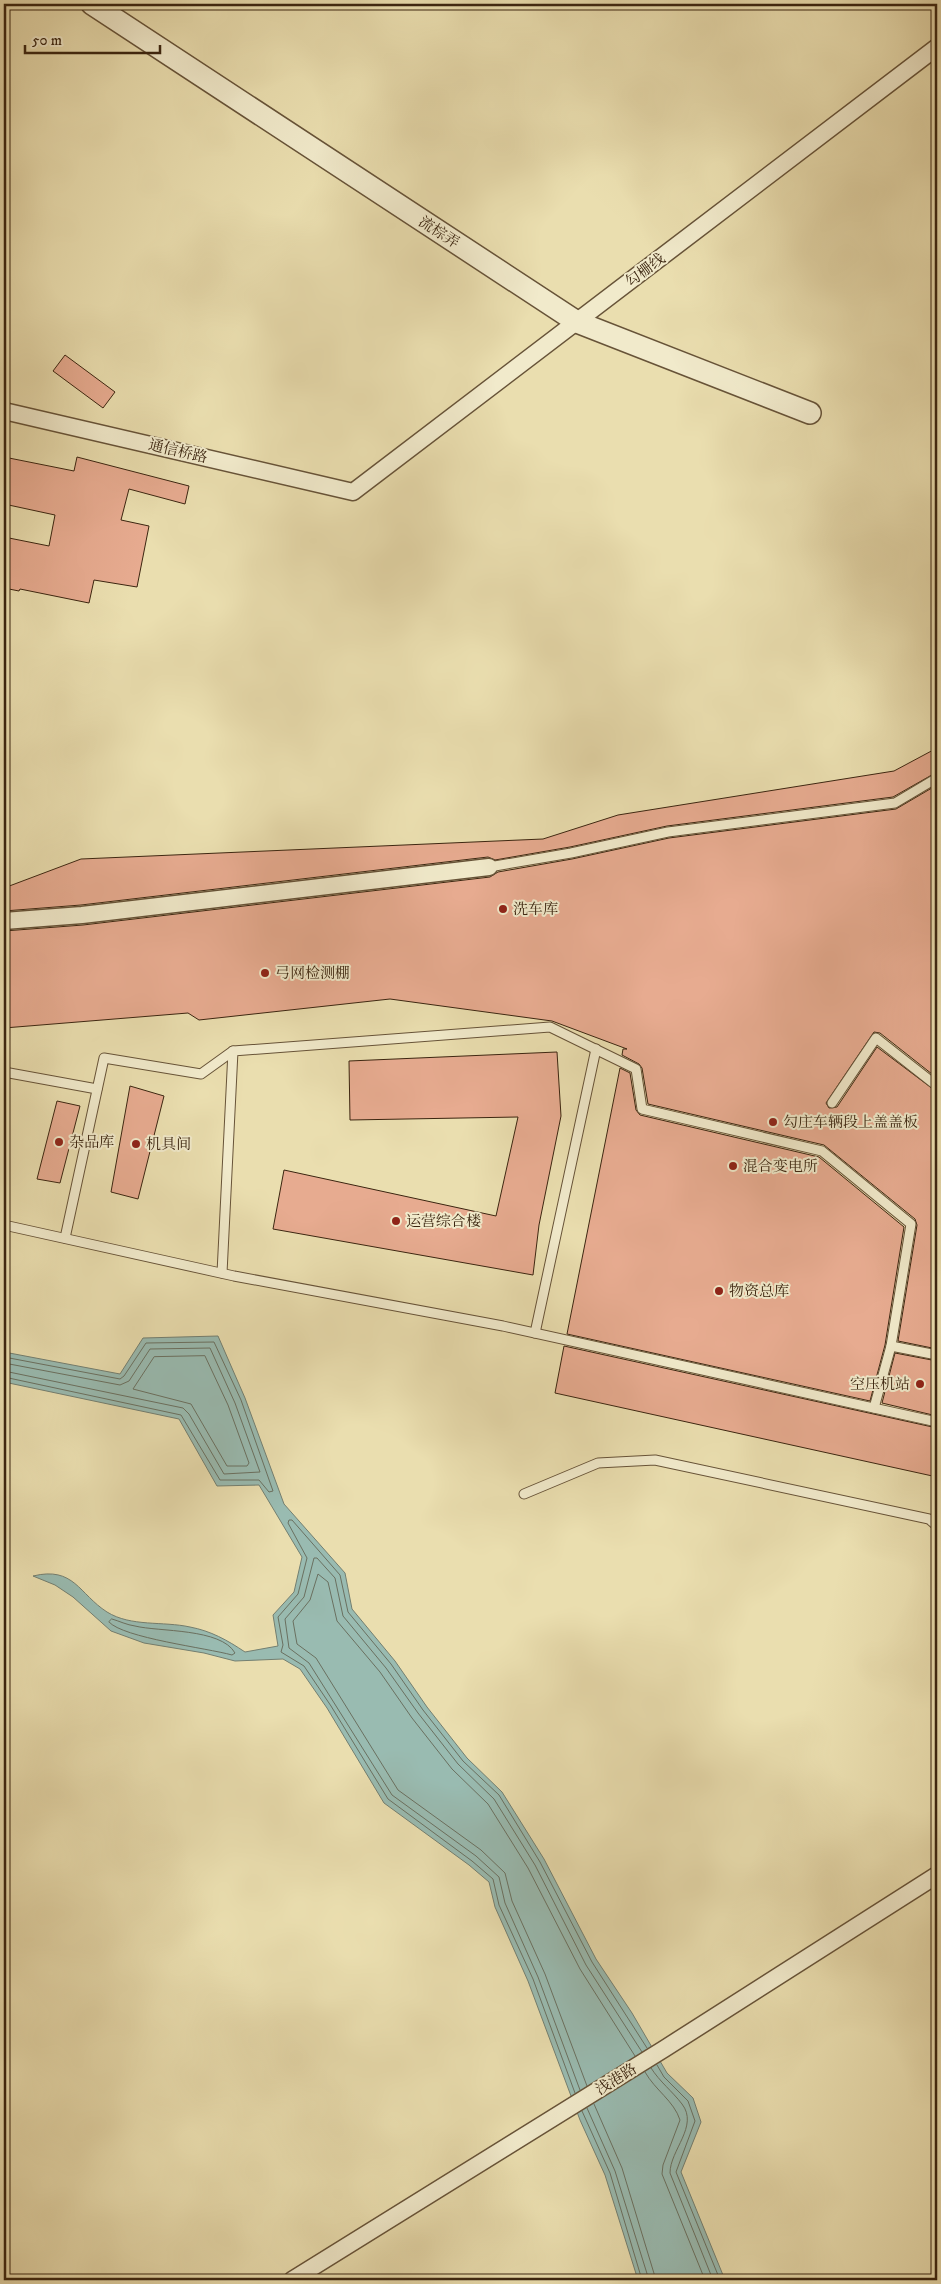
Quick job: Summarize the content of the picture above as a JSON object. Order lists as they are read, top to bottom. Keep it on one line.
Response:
{"streets":{"street":["流棕弄","勾栅线","通信桥路","浅港路"]},"crossings":[["流棕弄","勾栅线"],["勾栅线","通信桥路"]],"places":["洗车库","弓网检测棚","勾庄车辆段上盖盖板","杂品库","机具间","混合变电所","运营综合楼","物资总库","空压机站"],"scale_bar":"50 m"}
